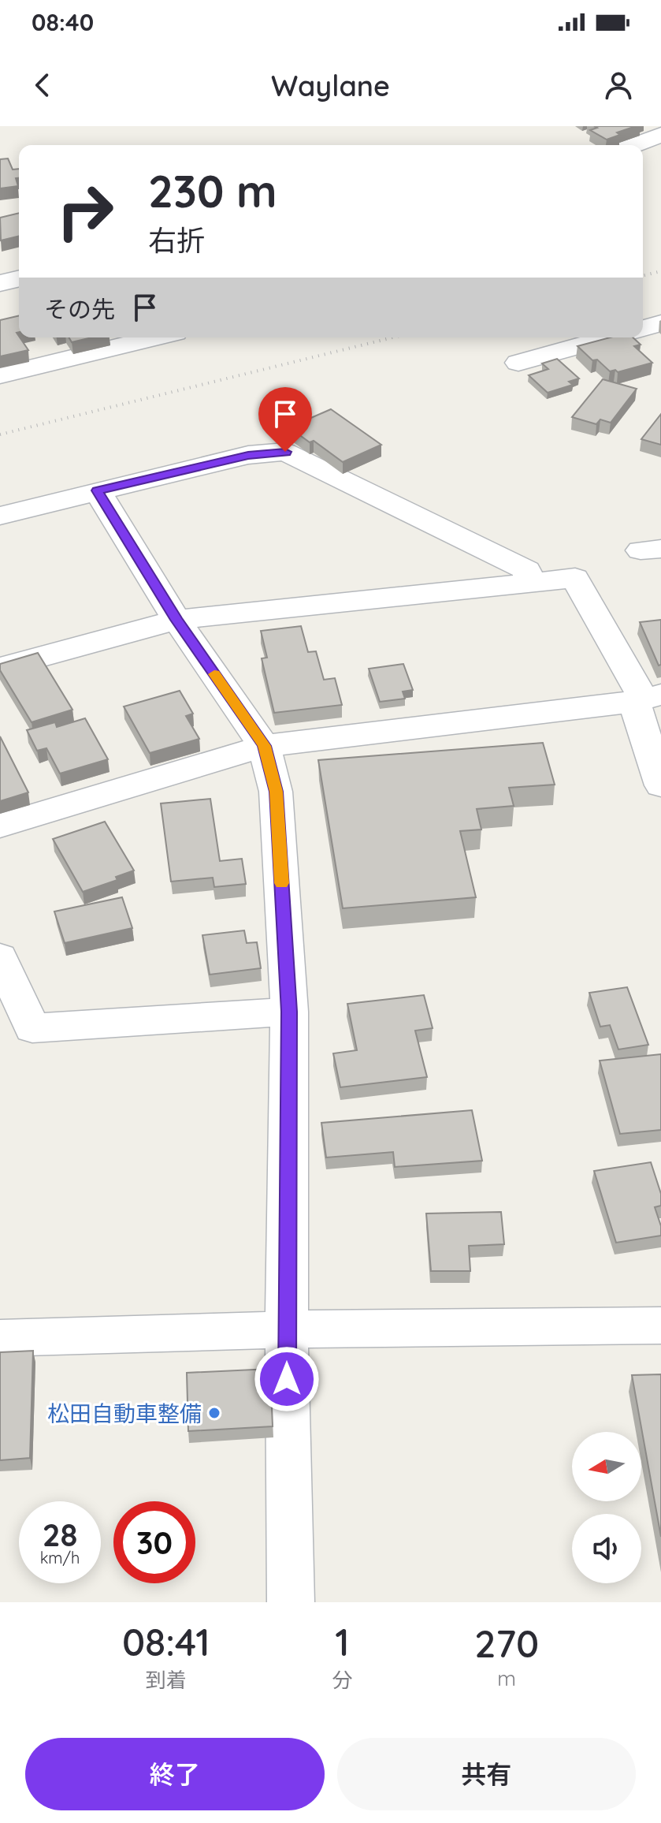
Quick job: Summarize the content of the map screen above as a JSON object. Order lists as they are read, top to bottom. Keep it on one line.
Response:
{"places":["松田自動車整備"],"north":"left","page":{"status":"08:40","header":"Waylane","turn":["230 m","右折"],"then":"その先","speed":"28 km/h","limit":"30","eta":["08:41","到着","1","分","270","m"],"buttons":["終了","共有"]}}
